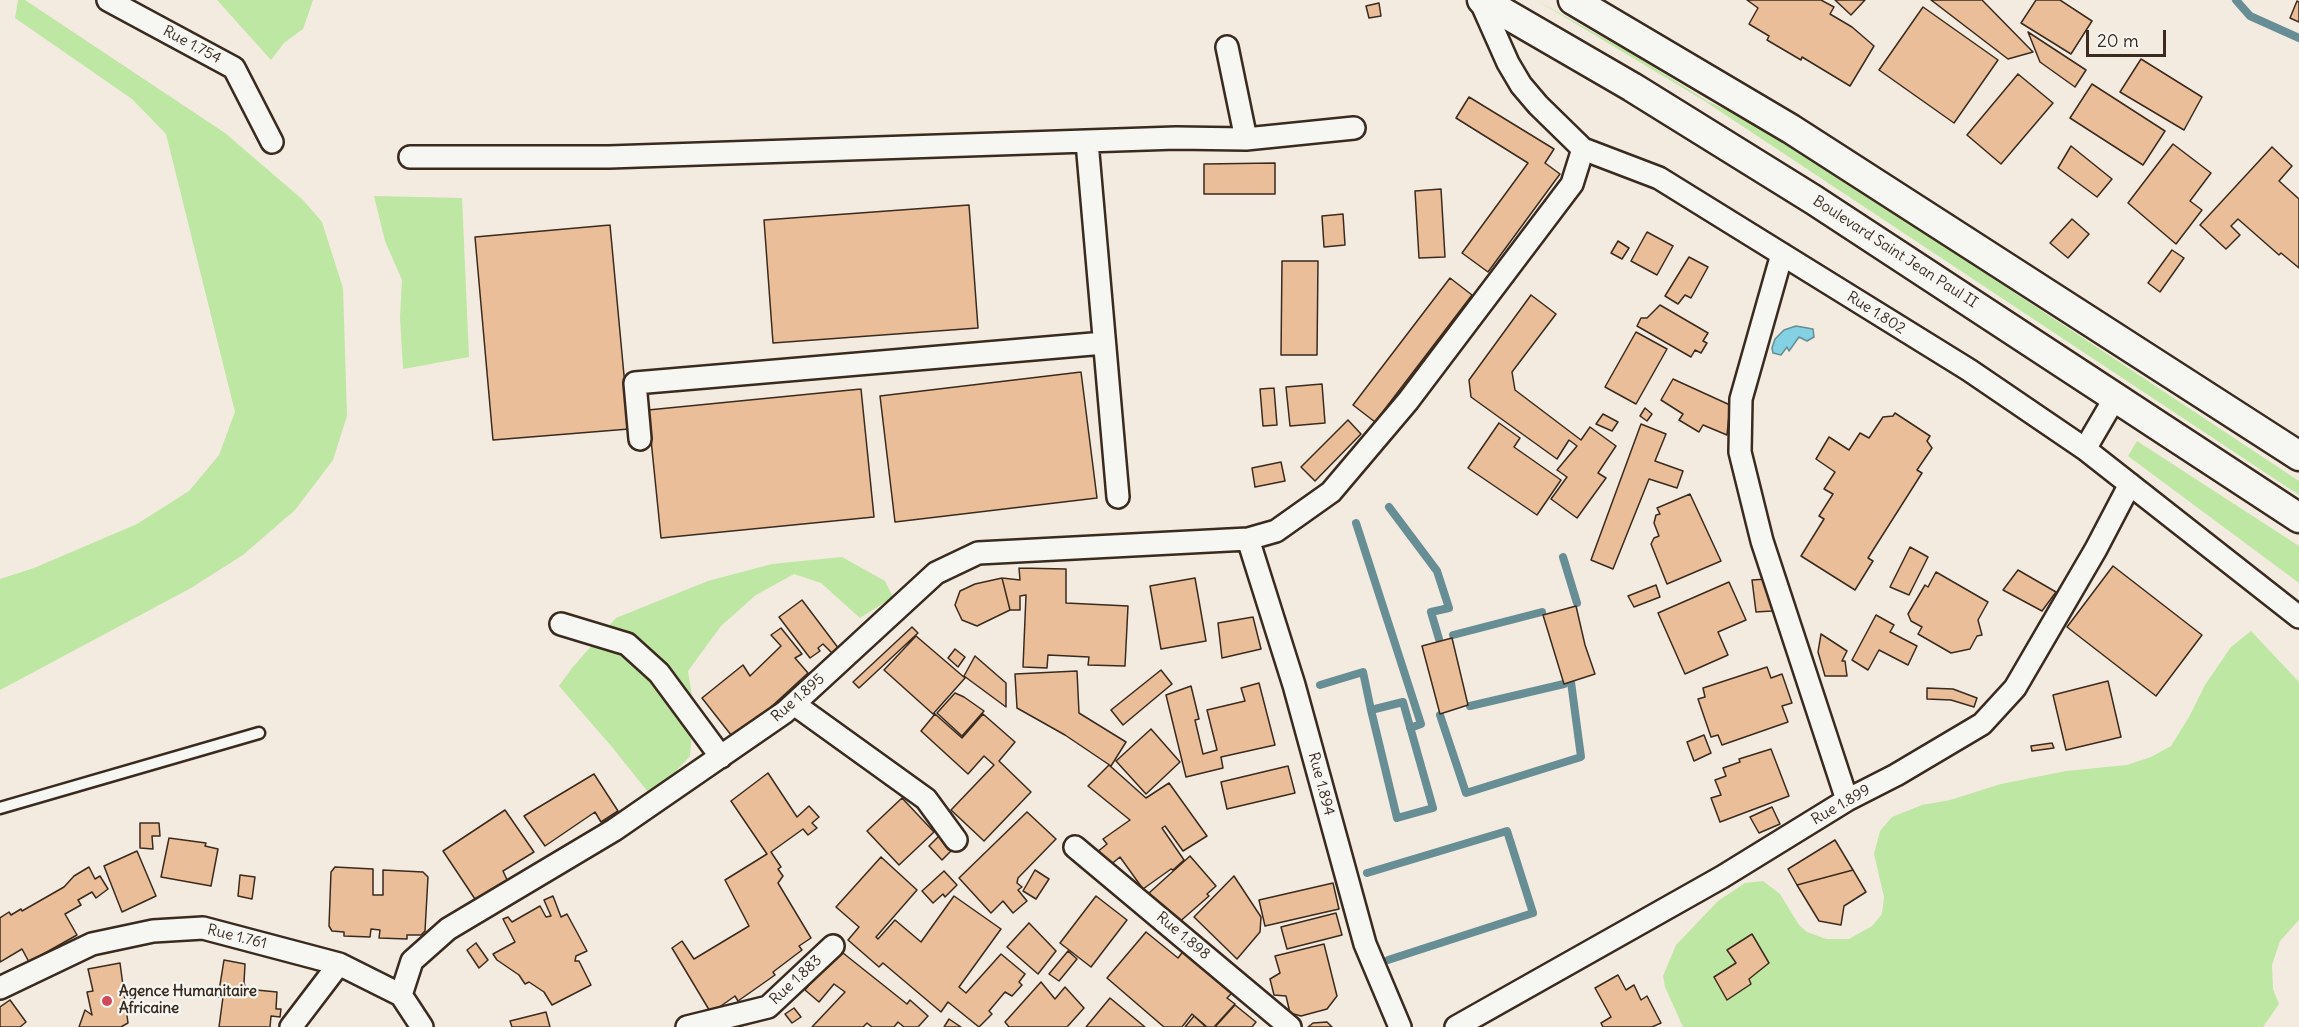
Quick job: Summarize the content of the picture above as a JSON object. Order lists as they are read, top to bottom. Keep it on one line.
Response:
{"streets":{"main road":["Boulevard Saint Jean Paul II"],"street":["Rue 1.754","Rue 1.802","Rue 1.895","Rue 1.894","Rue 1.899","Rue 1.898","Rue 1.761","Rue 1.883"]},"crossings":[["Boulevard Saint Jean Paul II","Rue 1.802"],["Rue 1.802","Rue 1.895"],["Rue 1.802","Rue 1.899"],["Rue 1.895","Rue 1.894"],["Rue 1.895","Rue 1.761"]],"places":["Agence Humanitaire Africaine"],"scale_bar":"20 m"}
